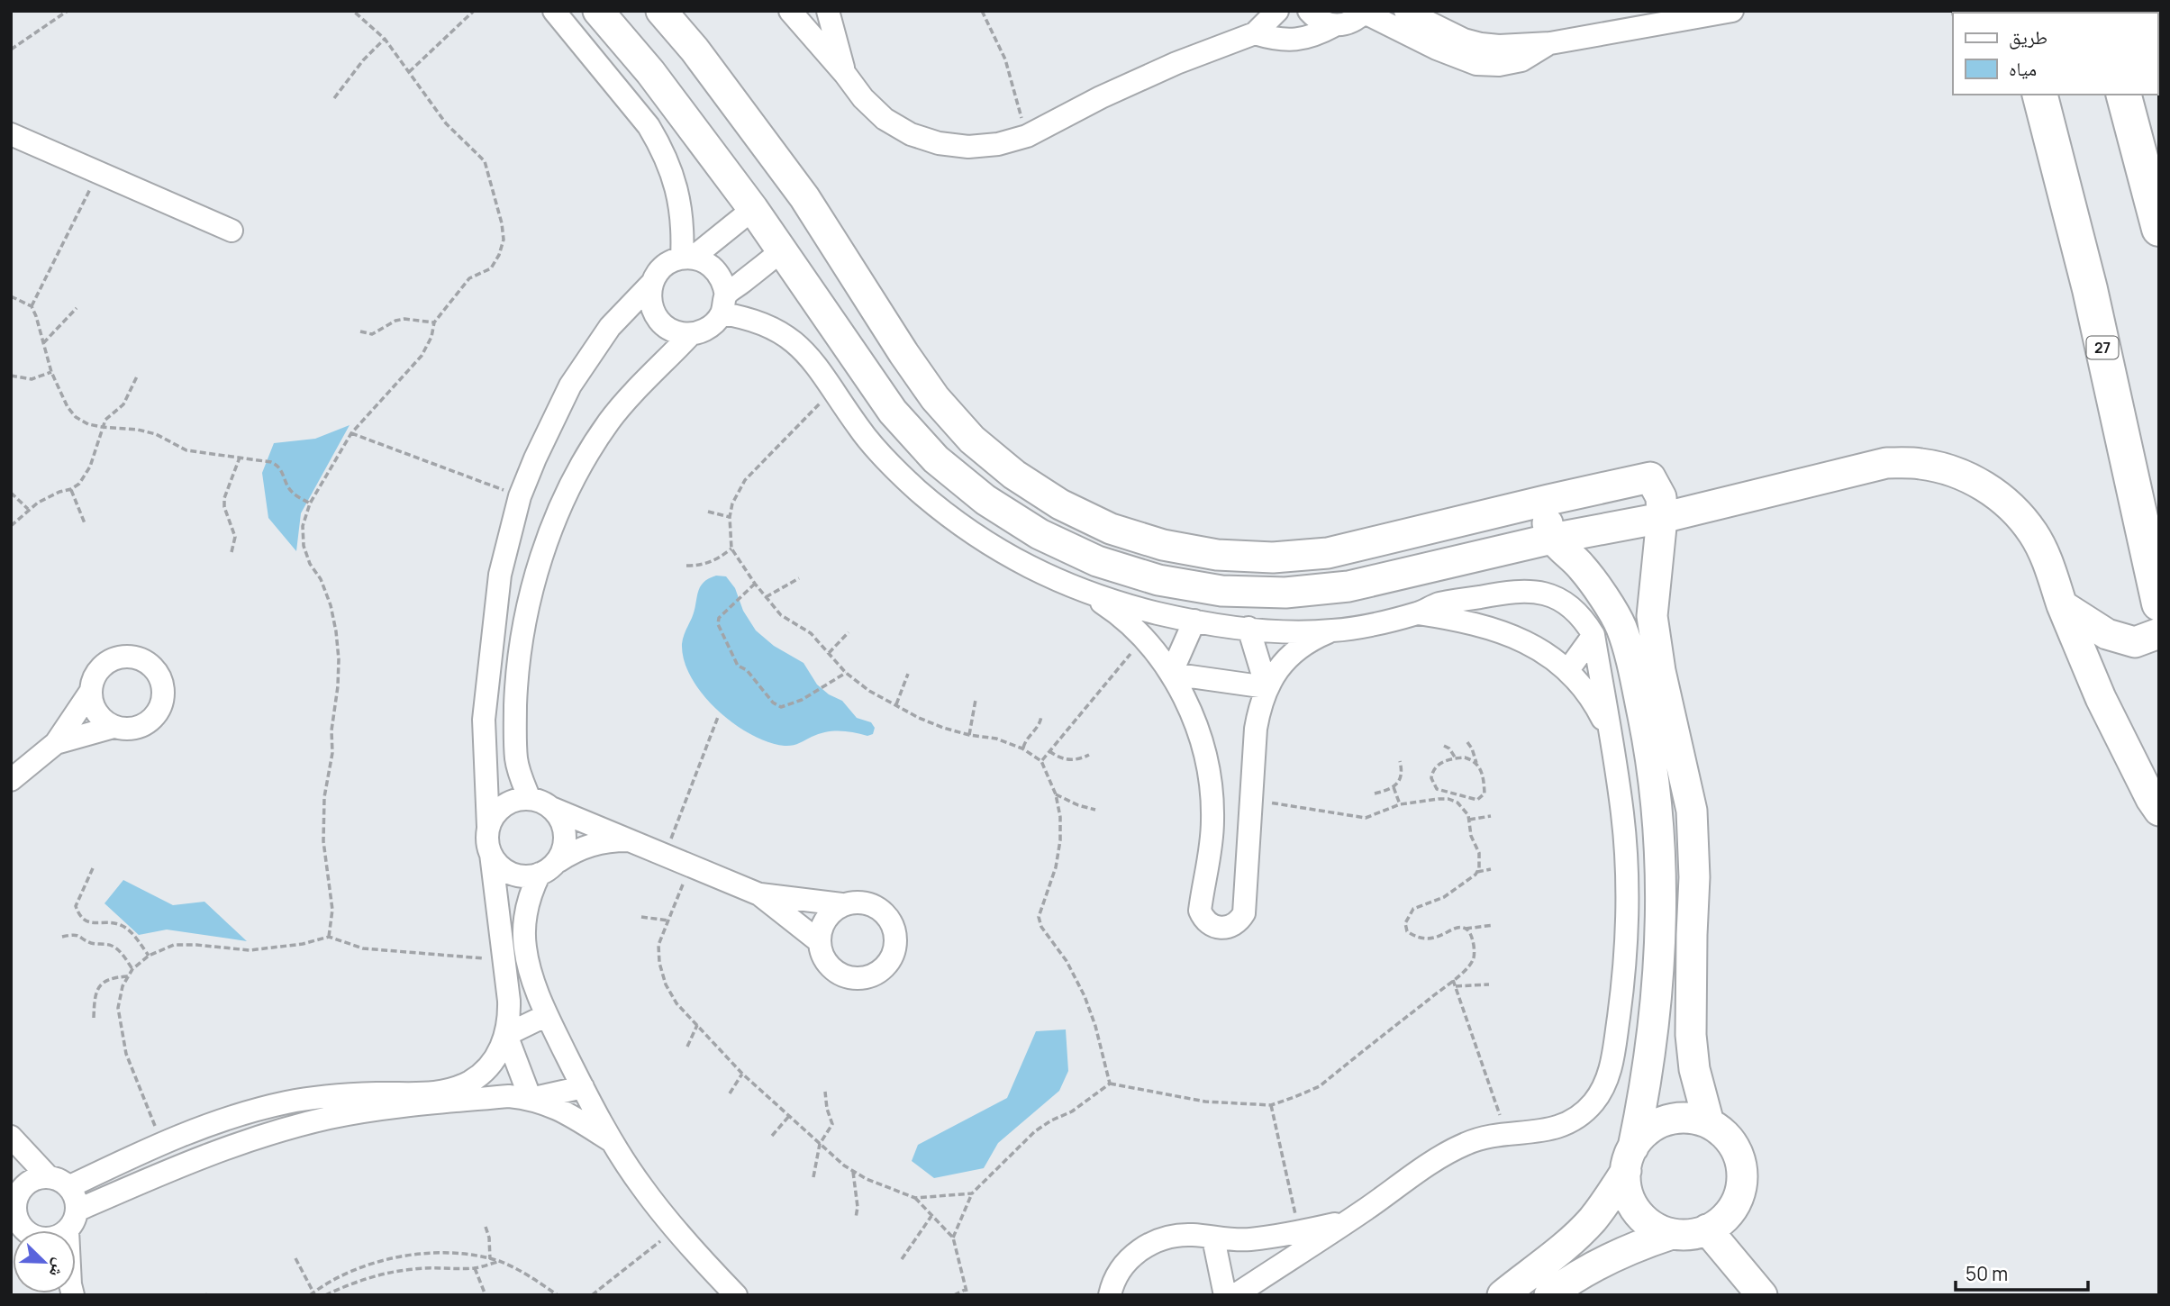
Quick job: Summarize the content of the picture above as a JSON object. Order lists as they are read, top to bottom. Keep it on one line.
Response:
{"streets":{"main road":["27"]},"legend":["طريق","مياه"],"scale_bar":"50 m","north":"bottom right"}
